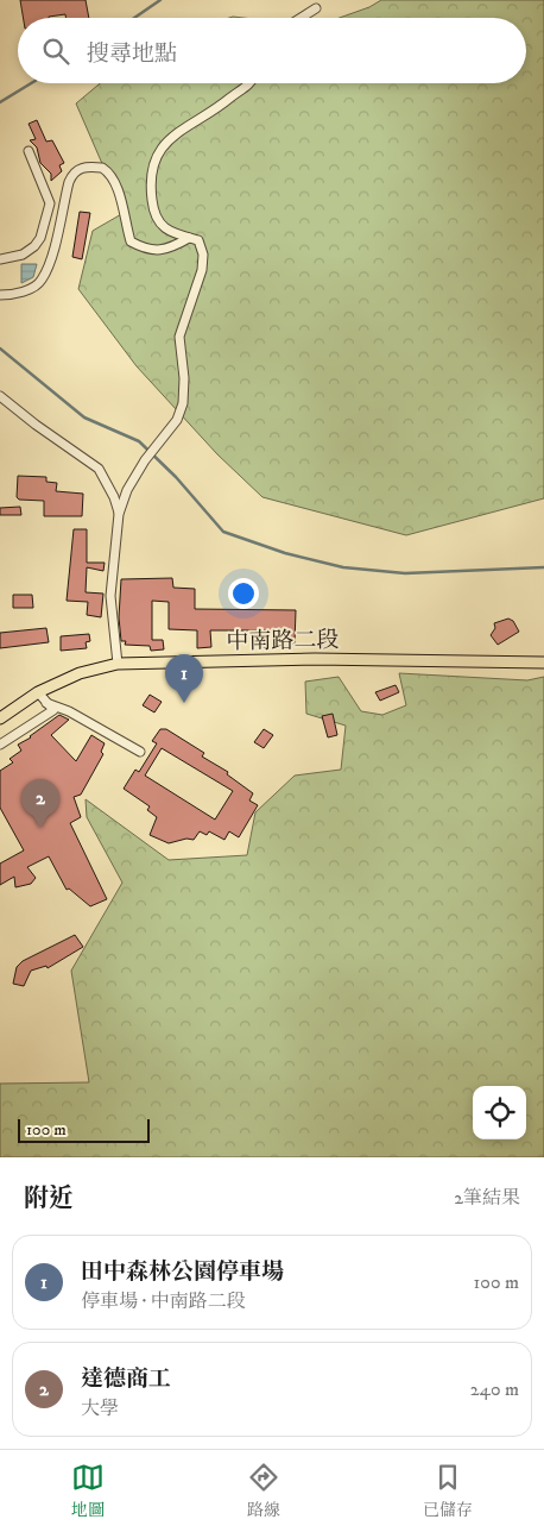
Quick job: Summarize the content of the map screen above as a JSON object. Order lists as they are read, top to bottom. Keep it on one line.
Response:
{"streets":{"main road":["中南路二段"]},"scale_bar":"100 m","page":{"search":"搜尋地點","pins":["1","2"],"scale":"100 m","heading":["附近","2筆結果"],"list":[{"mark":"1","name":"田中森林公園停車場","note":"停車場 · 中南路二段","value":"100 m"},{"mark":"2","name":"達德商工","note":"大學","value":"240 m"}],"nav":["地圖","路線","已儲存"]}}
